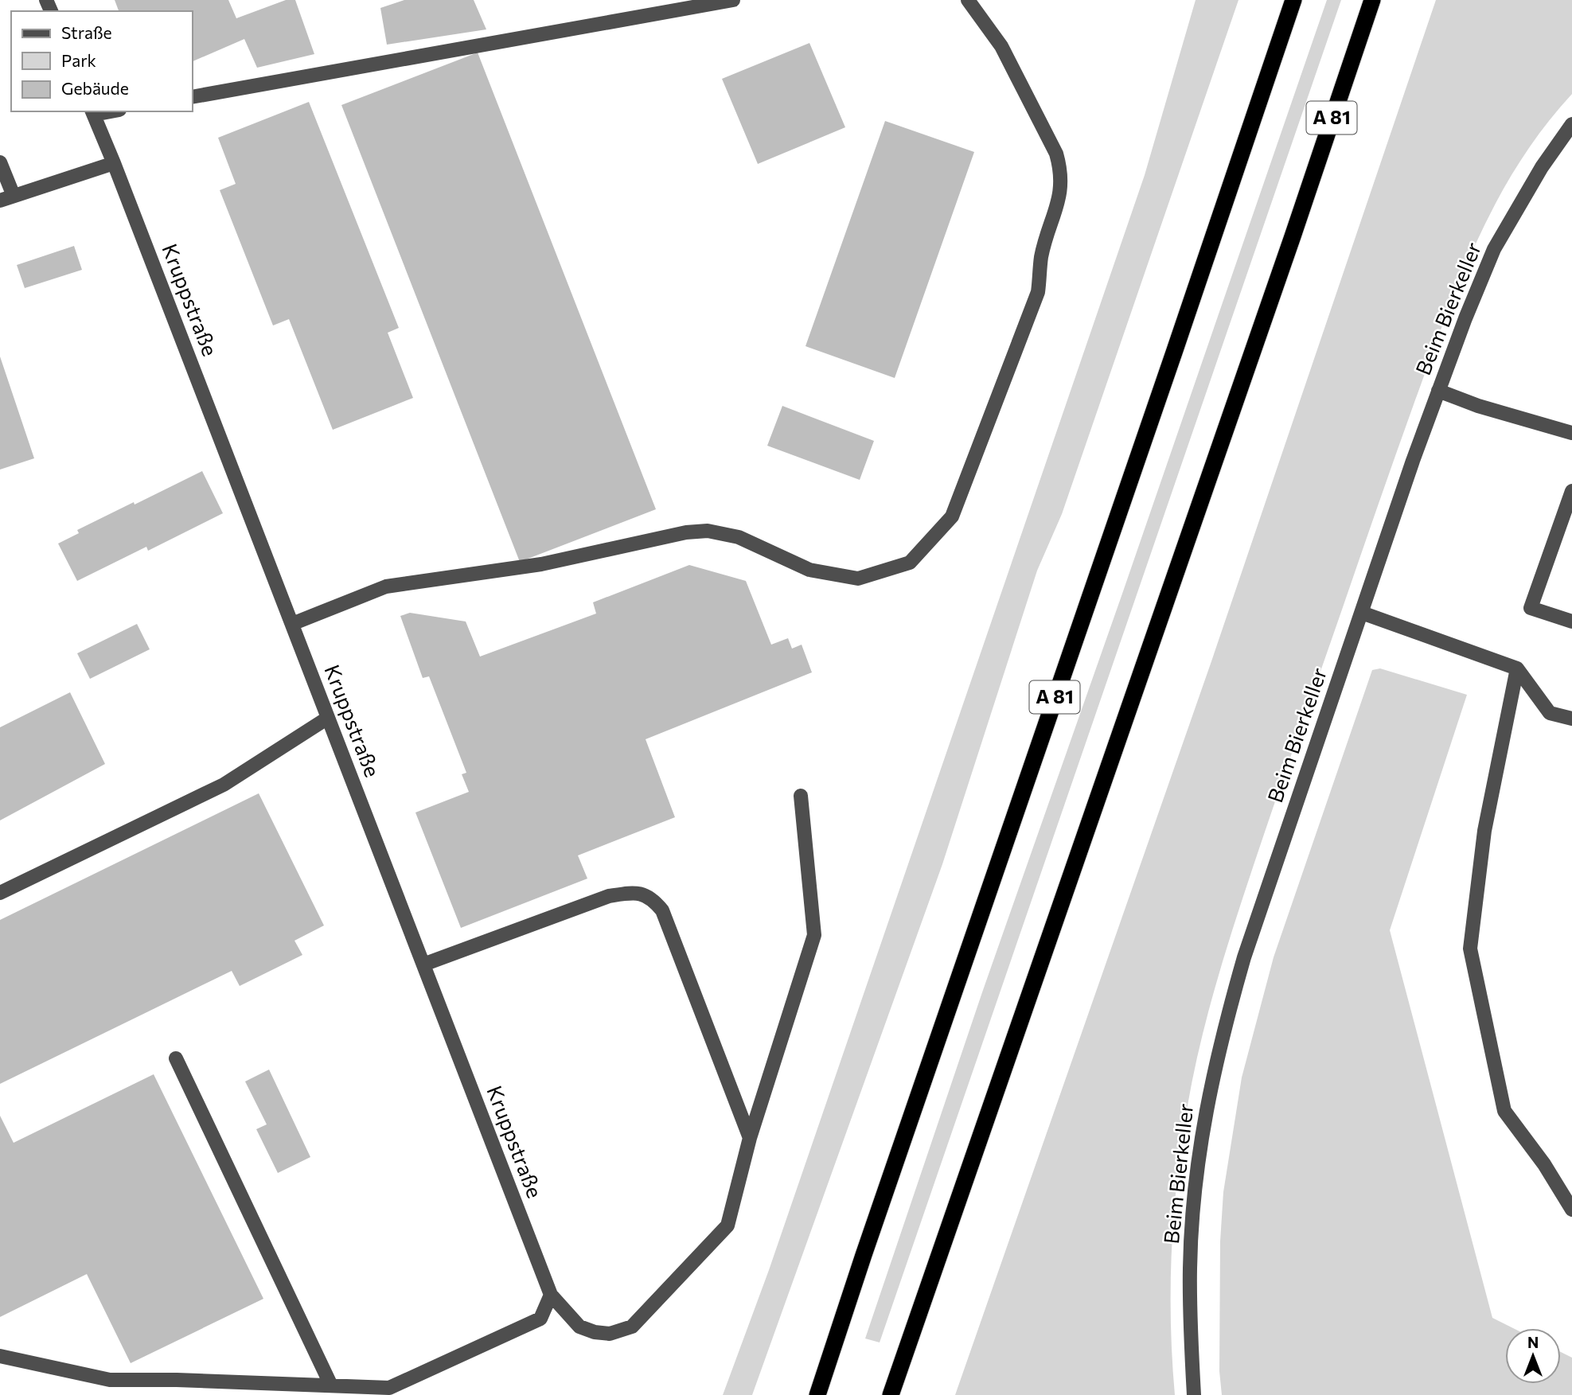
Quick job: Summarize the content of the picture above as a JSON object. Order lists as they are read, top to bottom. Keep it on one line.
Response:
{"streets":{"highway":["A 81"],"street":["Kruppstraße","Beim Bierkeller"]},"legend":["Straße","Park","Gebäude"],"north":"top"}
